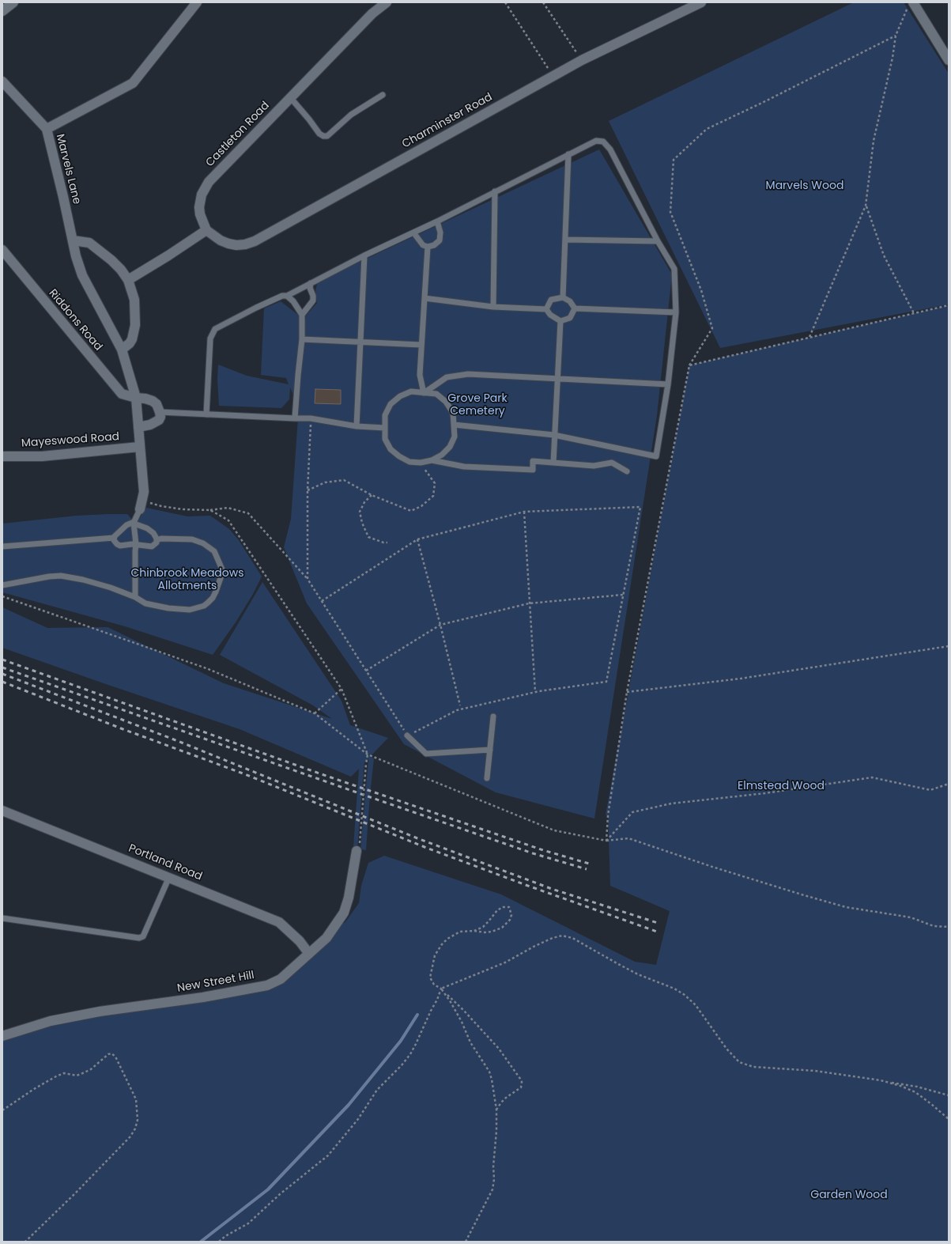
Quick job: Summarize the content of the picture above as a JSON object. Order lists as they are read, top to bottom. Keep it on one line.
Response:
{"streets":{"street":["Charminster Road","Castleton Road","Marvels Lane","Riddons Road","Mayeswood Road","Portland Road","New Street Hill"]},"crossings":[["Charminster Road","Castleton Road"],["Marvels Lane","Riddons Road"],["Marvels Lane","Mayeswood Road"],["Portland Road","New Street Hill"]],"parks":["Marvels Wood","Grove Park Cemetery","Chinbrook Meadows Allotments","Elmstead Wood","Garden Wood"]}
